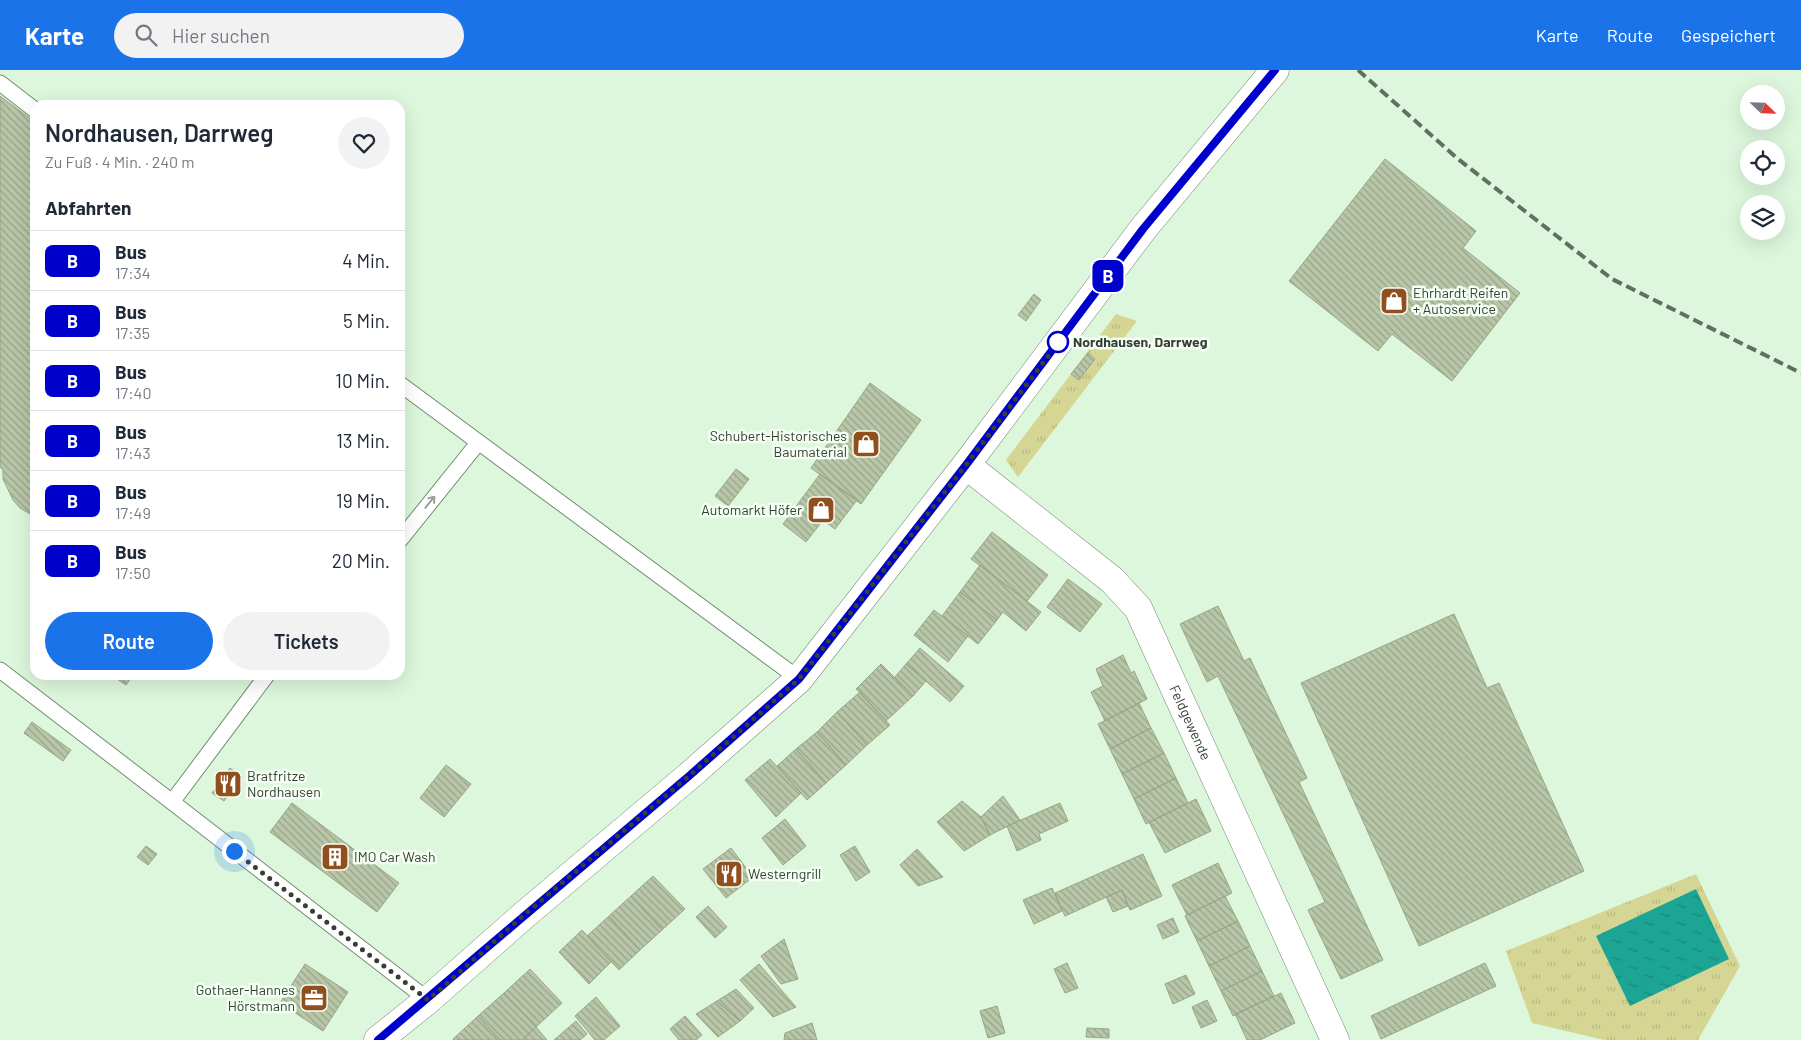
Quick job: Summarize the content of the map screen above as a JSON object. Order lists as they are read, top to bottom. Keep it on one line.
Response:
{"streets":{"street":["Feldgewende"]},"places":{"shop":["Ehrhardt Reifen + Autoservice","Schubert-Historisches Baumaterial","Automarkt Höfer"],"other":["Nordhausen, Darrweg"],"restaurant":["Bratfritze Nordhausen","Westerngrill"],"building":["IMO Car Wash"],"office":["Gothaer-Hannes Hörstmann"]},"lines":["bus line B"],"north":"bottom right","page":{"header":"Karte","search":"Hier suchen","nav":["Karte","Route","Gespeichert"],"on_map":"B","heading":[["Nordhausen, Darrweg","Zu Fuß · 4 Min. · 240 m"],"Abfahrten"],"list":[{"mark":"B","name":"Bus","note":"17:34","value":"4 Min."},{"mark":"B","name":"Bus","note":"17:35","value":"5 Min."},{"mark":"B","name":"Bus","note":"17:40","value":"10 Min."},{"mark":"B","name":"Bus","note":"17:43","value":"13 Min."},{"mark":"B","name":"Bus","note":"17:49","value":"19 Min."},{"mark":"B","name":"Bus","note":"17:50","value":"20 Min."}],"buttons":["Route","Tickets"]}}
